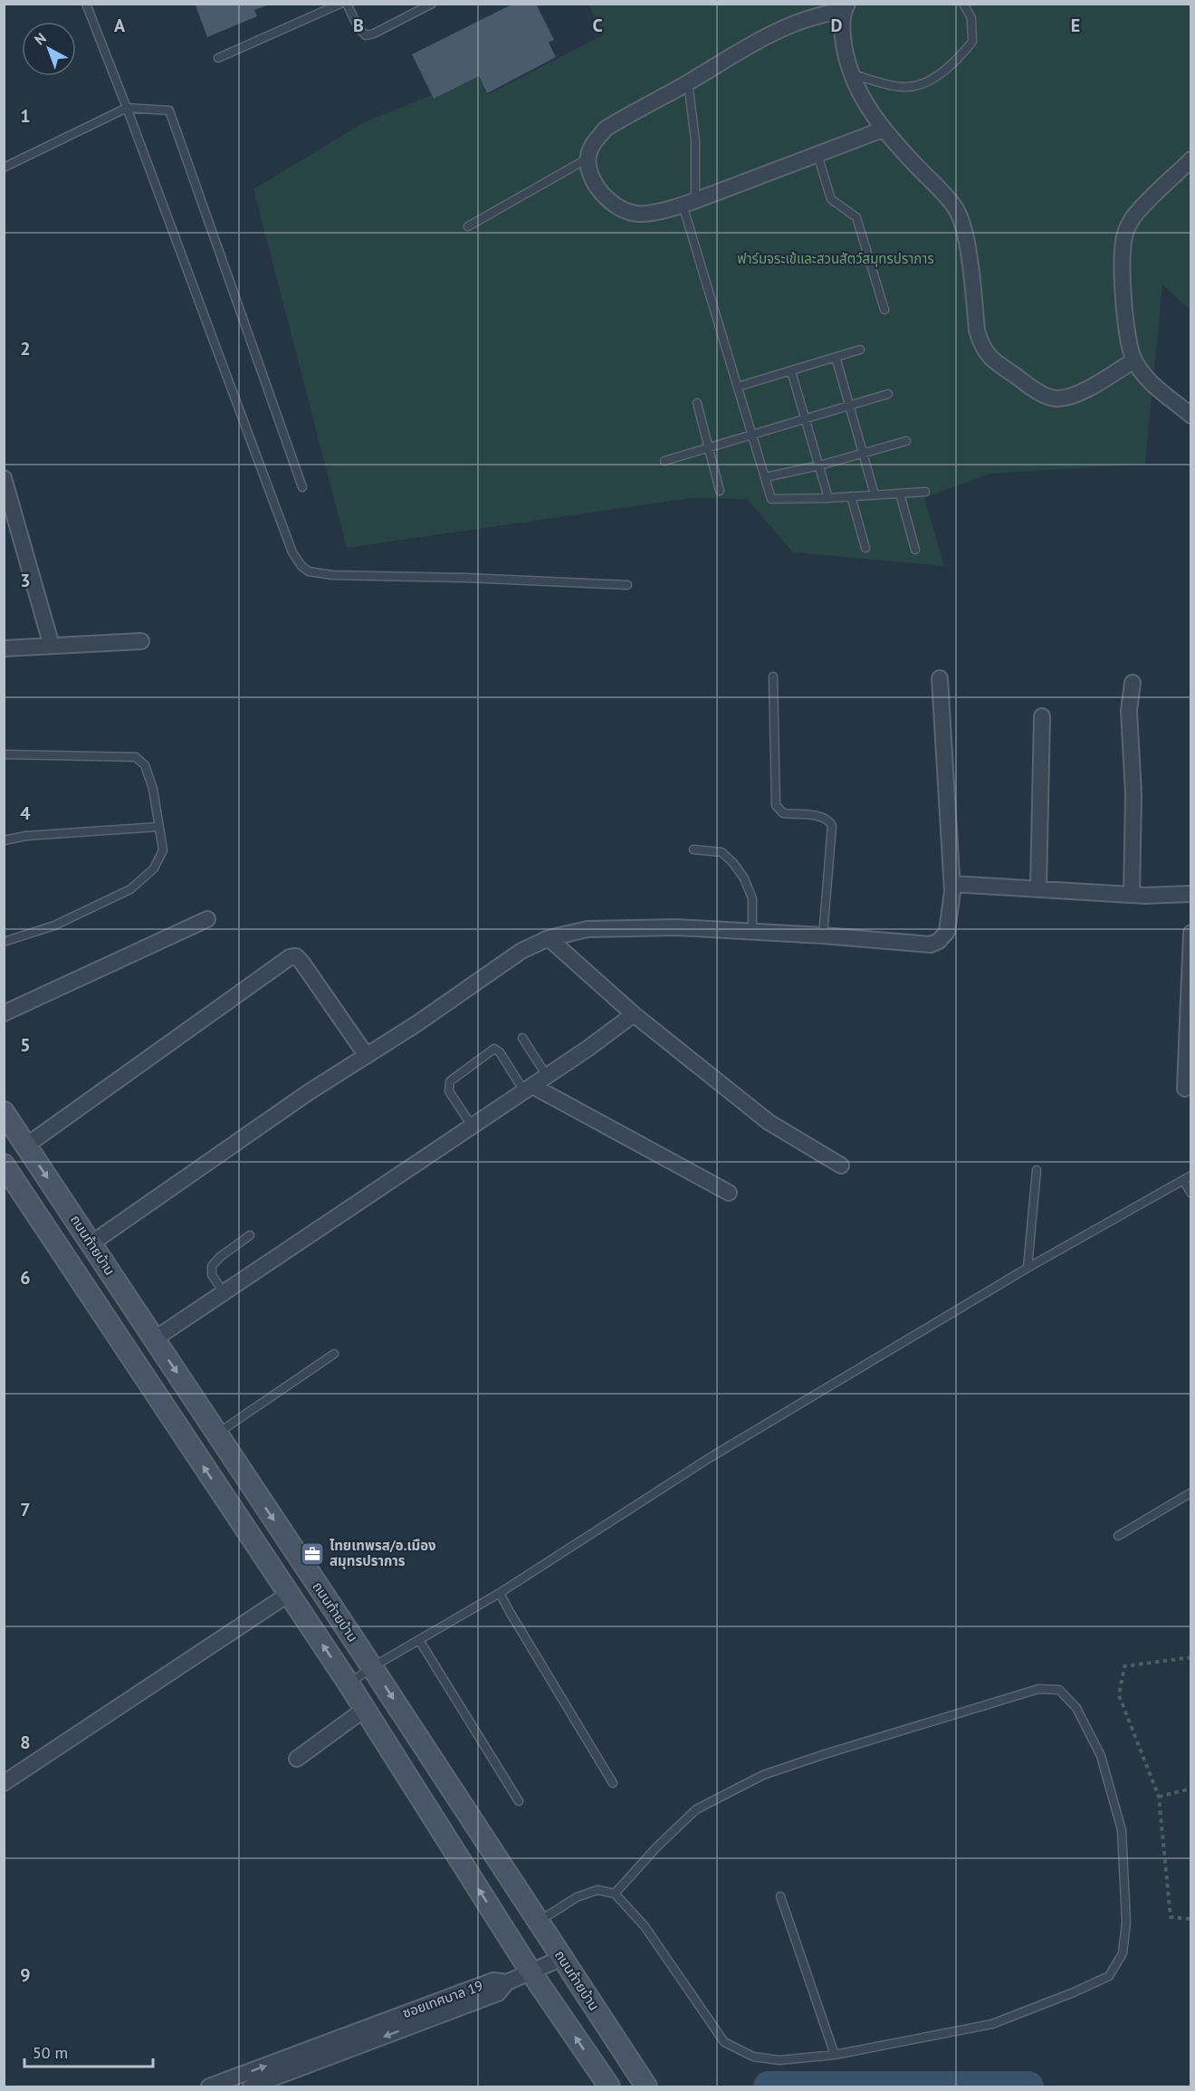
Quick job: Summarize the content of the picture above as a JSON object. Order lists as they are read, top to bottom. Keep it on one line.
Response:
{"streets":{"street":["ถนนท้ายบ้าน","ซอยเทศบาล 19"]},"parks":["ฟาร์มจระเข้และสวนสัตว์สมุทรปราการ"],"places":{"office":["ไทยเทพรส/อ.เมือง สมุทรปราการ"]},"scale_bar":"50 m","north":"top left","grid":{"columns":["A","B","C","D","E"],"rows":["1","2","3","4","5","6","7","8","9"]}}
